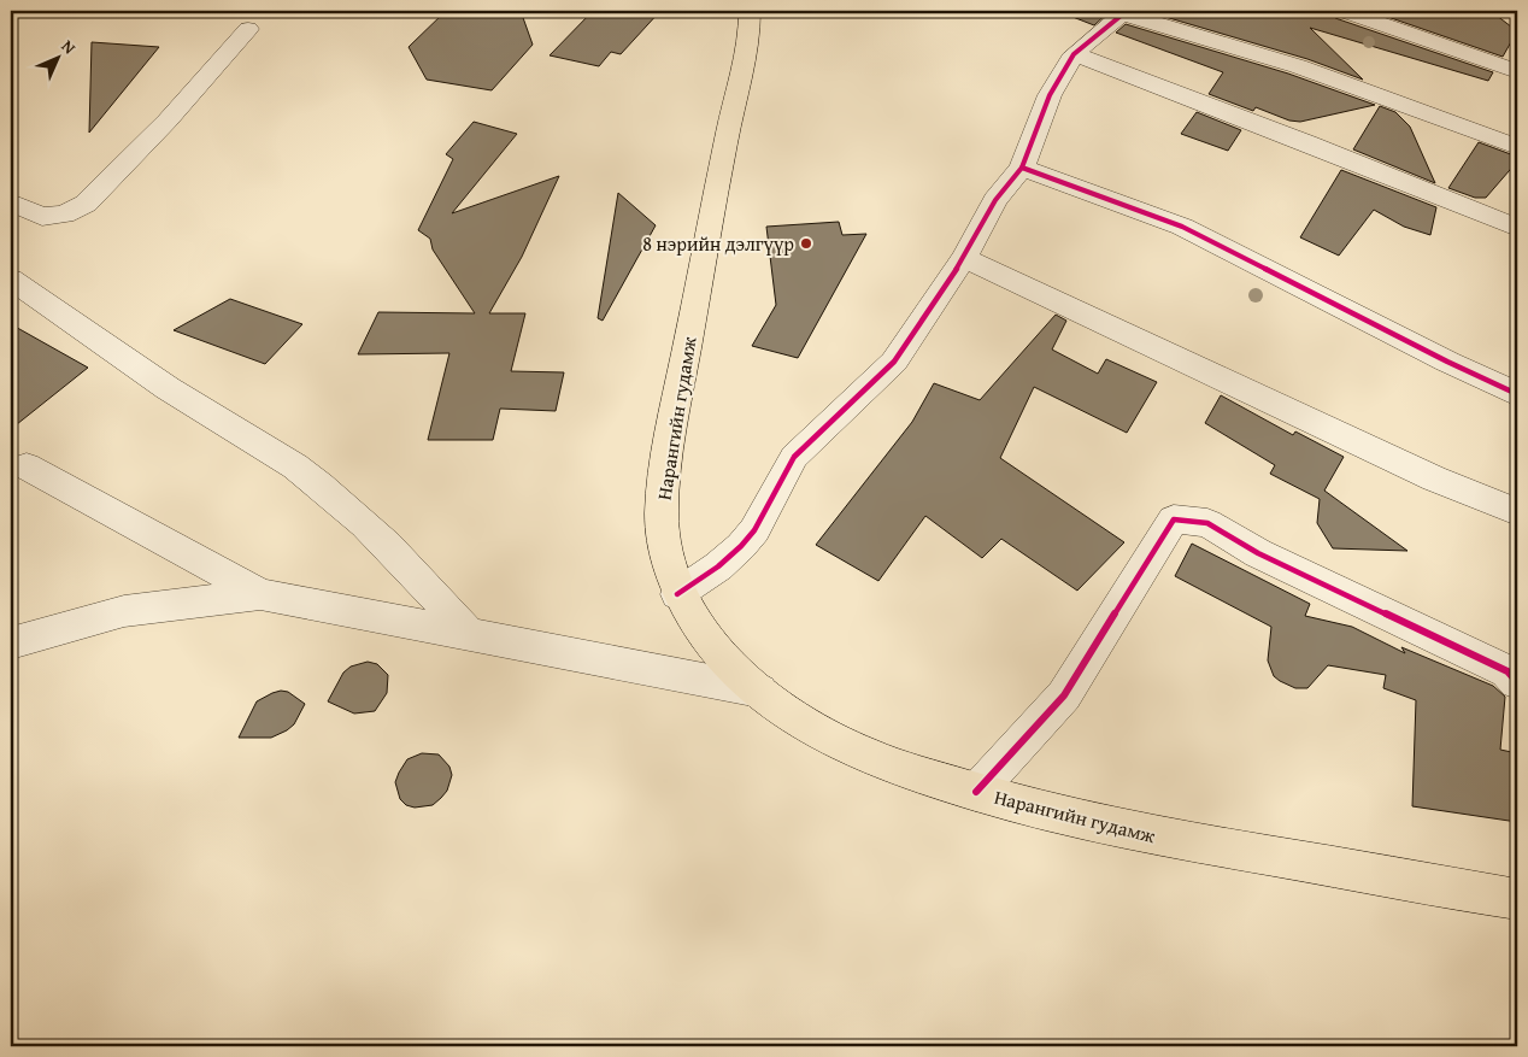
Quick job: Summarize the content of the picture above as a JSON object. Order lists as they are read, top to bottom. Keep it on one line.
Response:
{"streets":{"main road":["Нарангийн гудамж"]},"places":["8 нэрийн дэлгүүр"],"north":"top right"}
